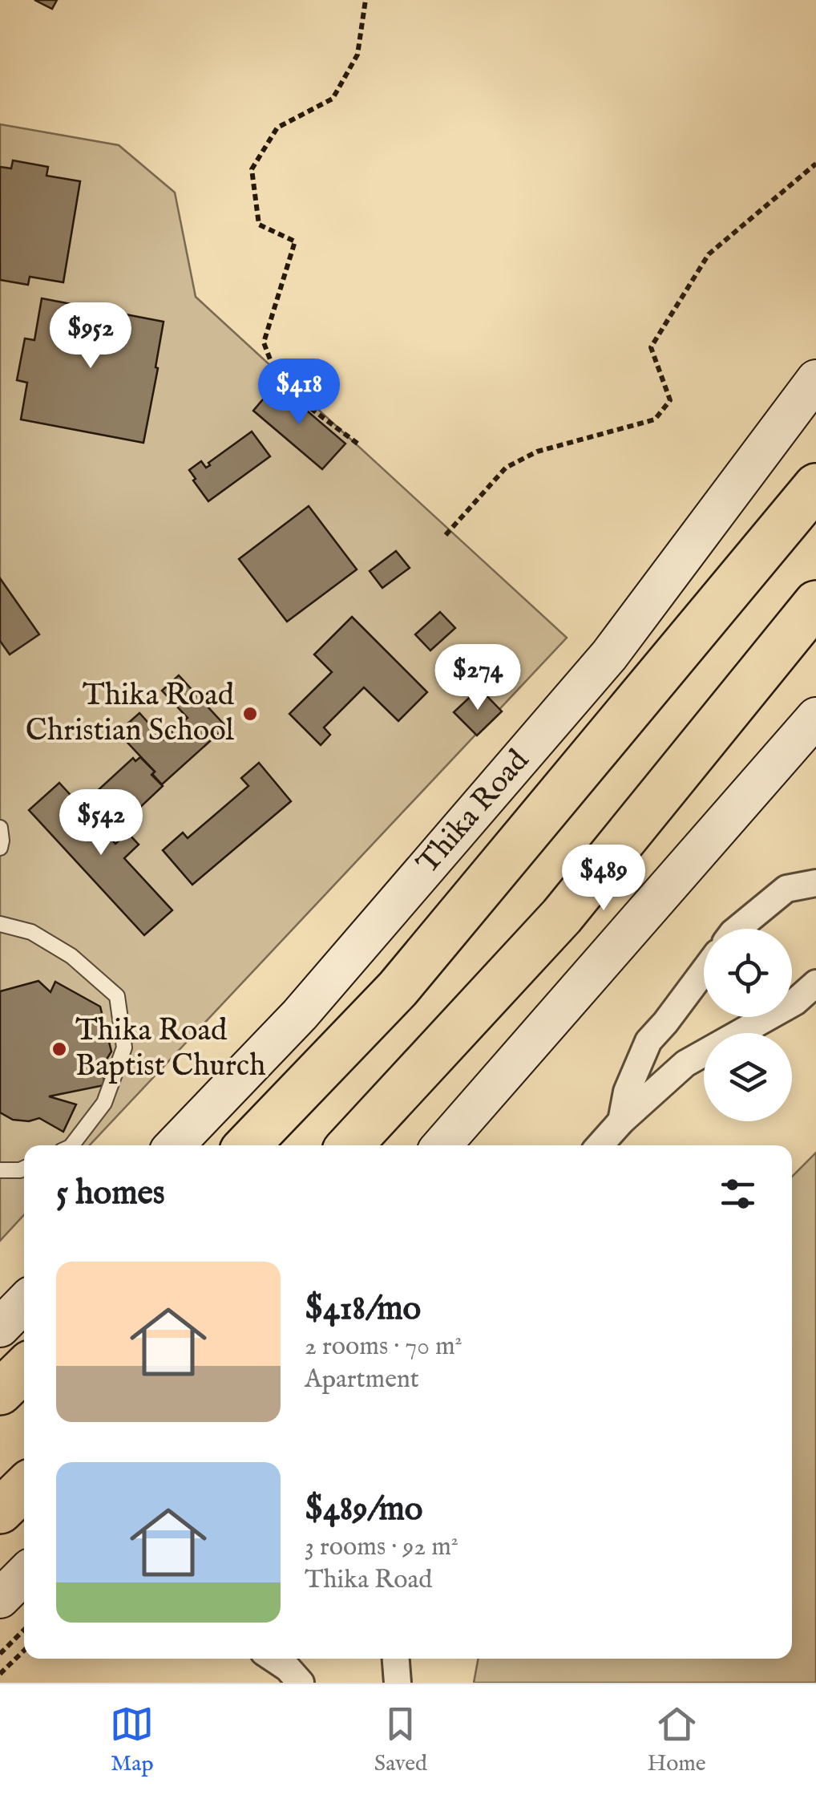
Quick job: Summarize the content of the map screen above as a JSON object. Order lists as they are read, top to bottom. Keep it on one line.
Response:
{"streets":{"highway":["Thika Road"]},"places":["Thika Road Christian School","Thika Road Baptist Church"],"page":{"price":["$952","$418","$274","$542","$489"],"heading":"5 homes","list":[{"name":"$418/mo","note":"2 rooms · 70 m² · Apartment"},{"name":"$489/mo","note":"3 rooms · 92 m² · Thika Road"}],"tabs":["Map","Saved","Home"]}}
